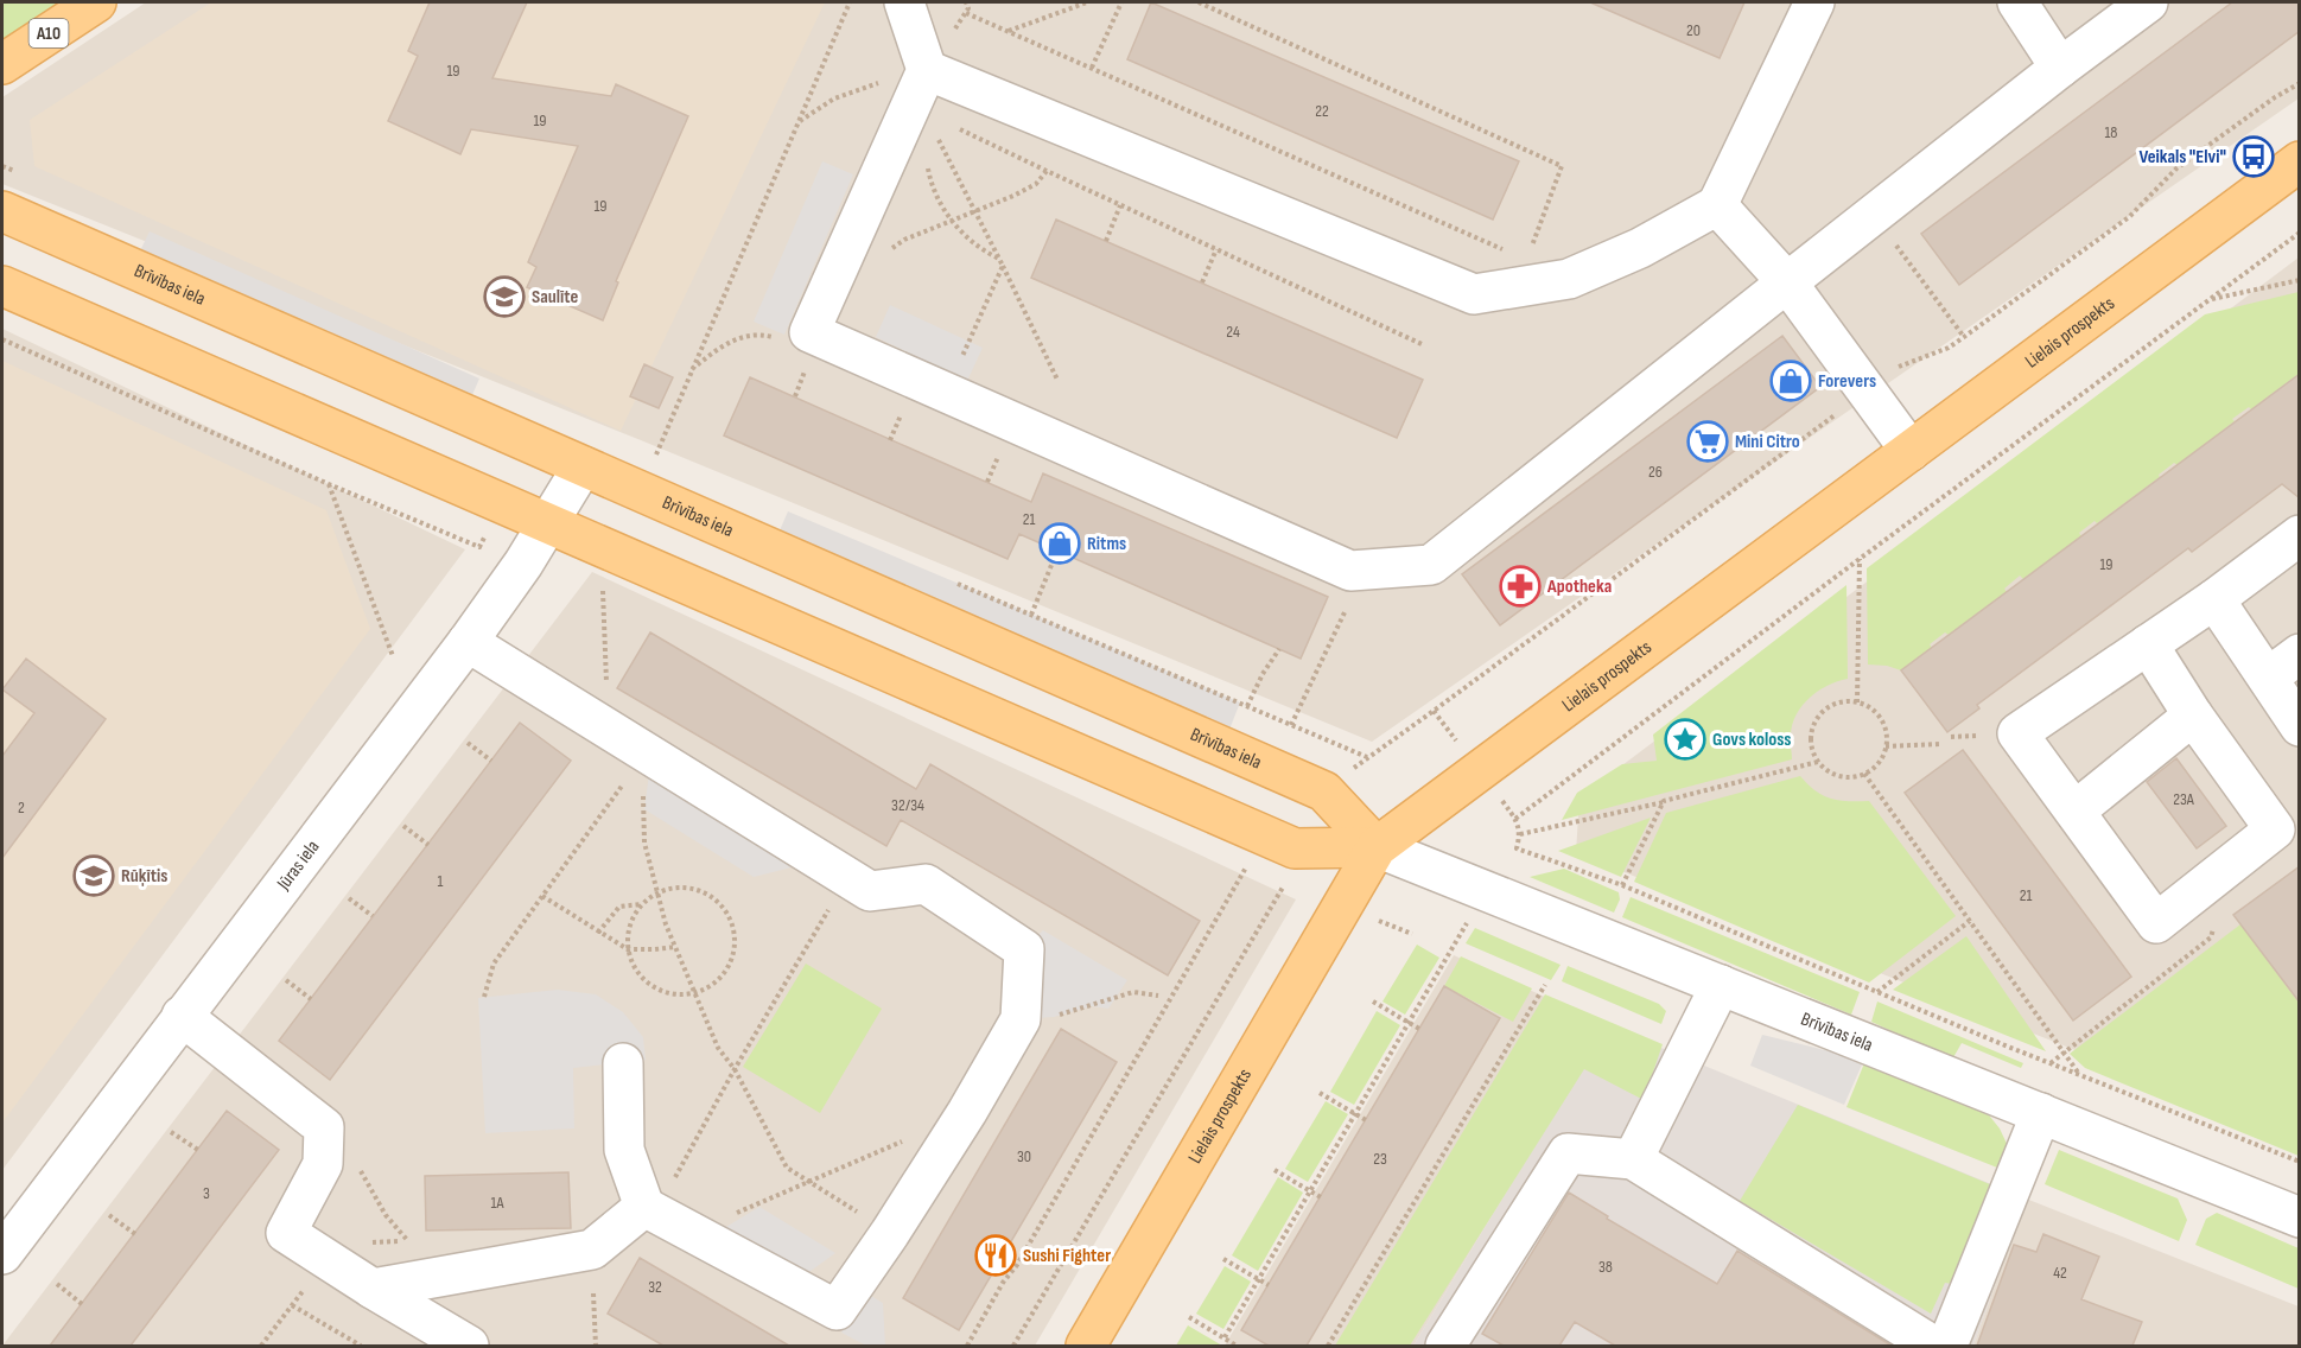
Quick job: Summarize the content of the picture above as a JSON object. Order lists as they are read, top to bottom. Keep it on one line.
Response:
{"streets":{"main road":["A10","Brīvības iela","Lielais prospekts"],"street":["Jūras iela"]},"crossings":[["Brīvības iela","Lielais prospekts"],["Brīvības iela","Jūras iela"]],"places":{"bus stop":["Veikals \"Elvi\""],"school or university":["Saulīte","Rūķītis"],"shop":["Forevers","Ritms"],"supermarket":["Mini Citro"],"pharmacy":["Apotheka"],"place":["Govs koloss"],"restaurant":["Sushi Fighter"]},"house_numbers":["20","19","22","19","18","19","24","26","21","19","23A","32/34","2","1","21","30","23","3","1A","38","42","32"]}
